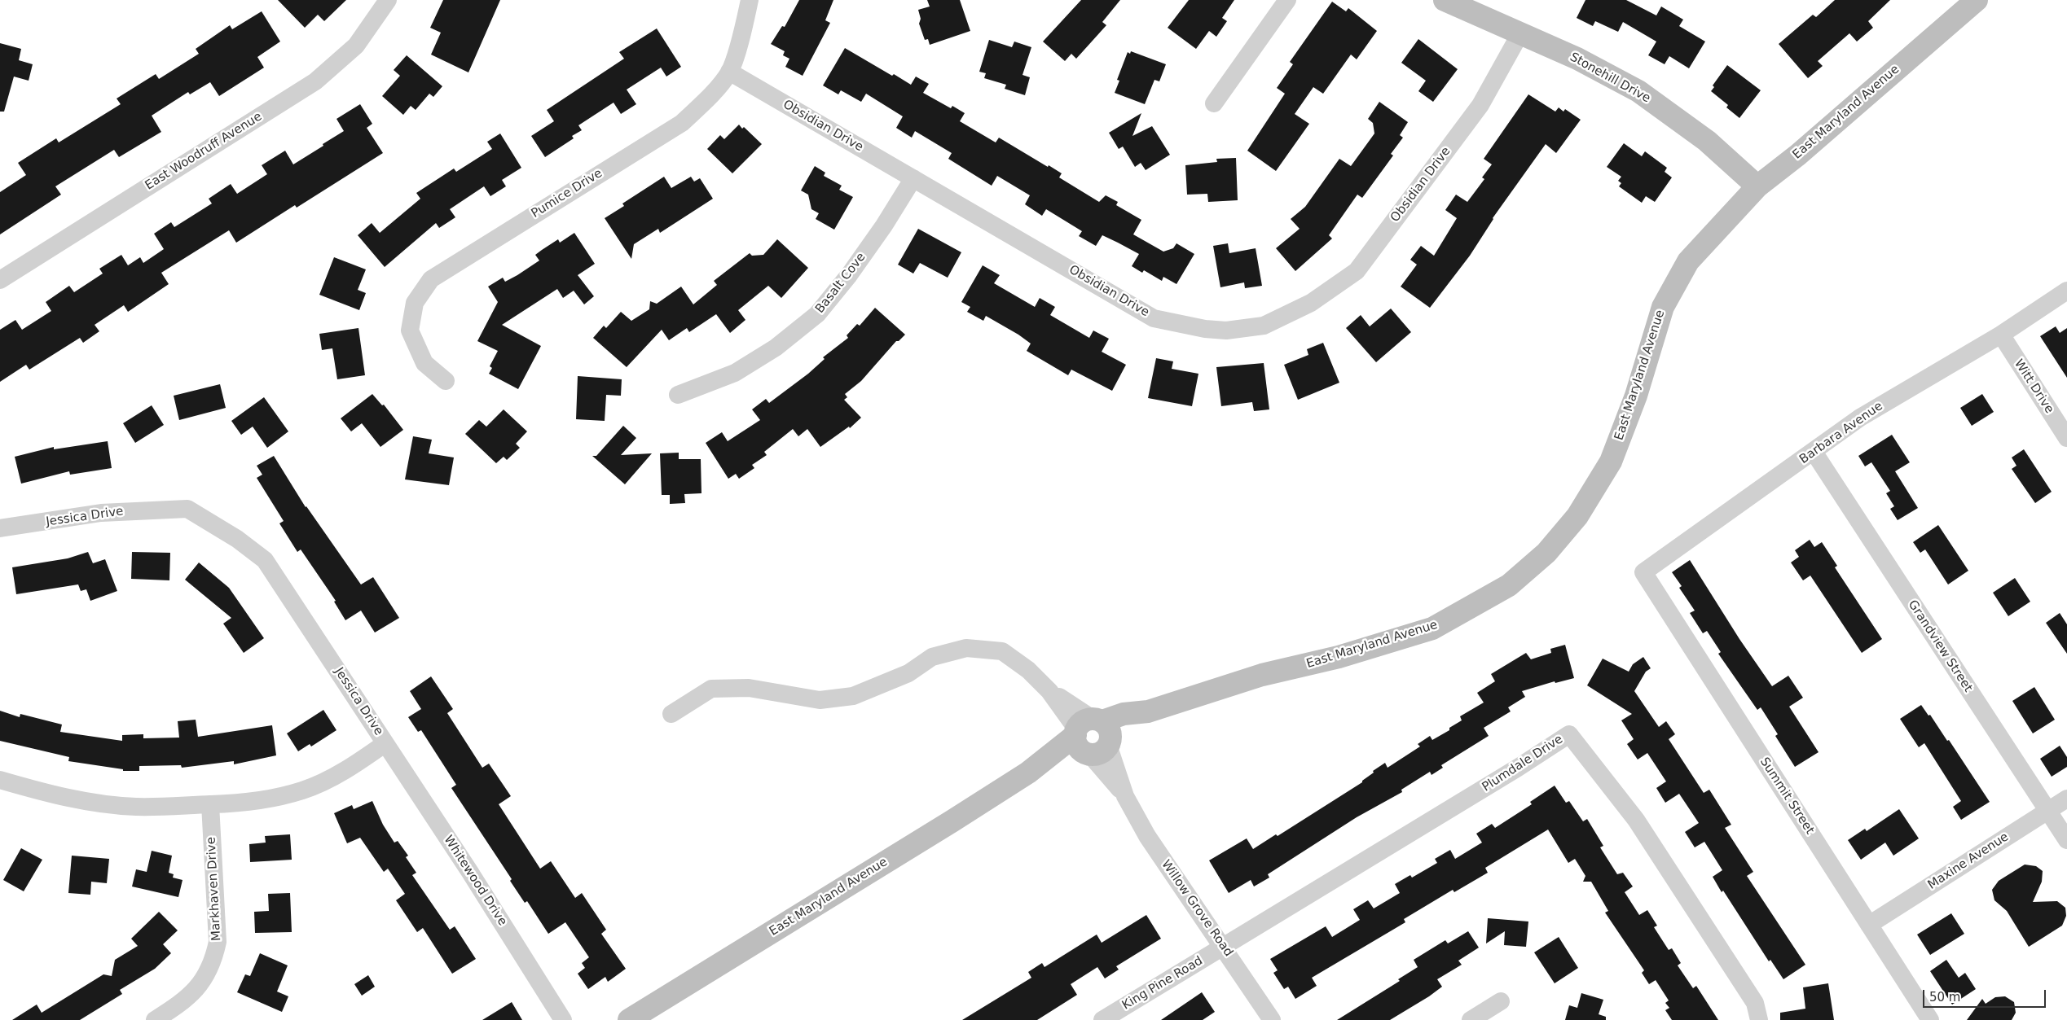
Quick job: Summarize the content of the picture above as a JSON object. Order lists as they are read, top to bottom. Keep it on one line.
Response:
{"streets":{"street":["Stonehill Drive","East Maryland Avenue","Obsidian Drive","East Woodruff Avenue","Pumice Drive","Basalt Cove","Witt Drive","Barbara Avenue","Jessica Drive","Grandview Street","Plumdale Drive","Summit Street","Maxine Avenue","Whitewood Drive","Markhaven Drive","Willow Grove Road","King Pine Road"]},"crossings":[["Stonehill Drive","East Maryland Avenue"],["Stonehill Drive","Obsidian Drive"],["East Maryland Avenue","Willow Grove Road"],["Obsidian Drive","Pumice Drive"],["Obsidian Drive","Basalt Cove"],["Witt Drive","Barbara Avenue"],["Barbara Avenue","Grandview Street"],["Barbara Avenue","Summit Street"],["Jessica Drive","Whitewood Drive"],["Jessica Drive","Markhaven Drive"],["Grandview Street","Maxine Avenue"],["Plumdale Drive","Willow Grove Road"],["Plumdale Drive","King Pine Road"],["Summit Street","Maxine Avenue"],["Willow Grove Road","King Pine Road"]],"scale_bar":"50 m"}
